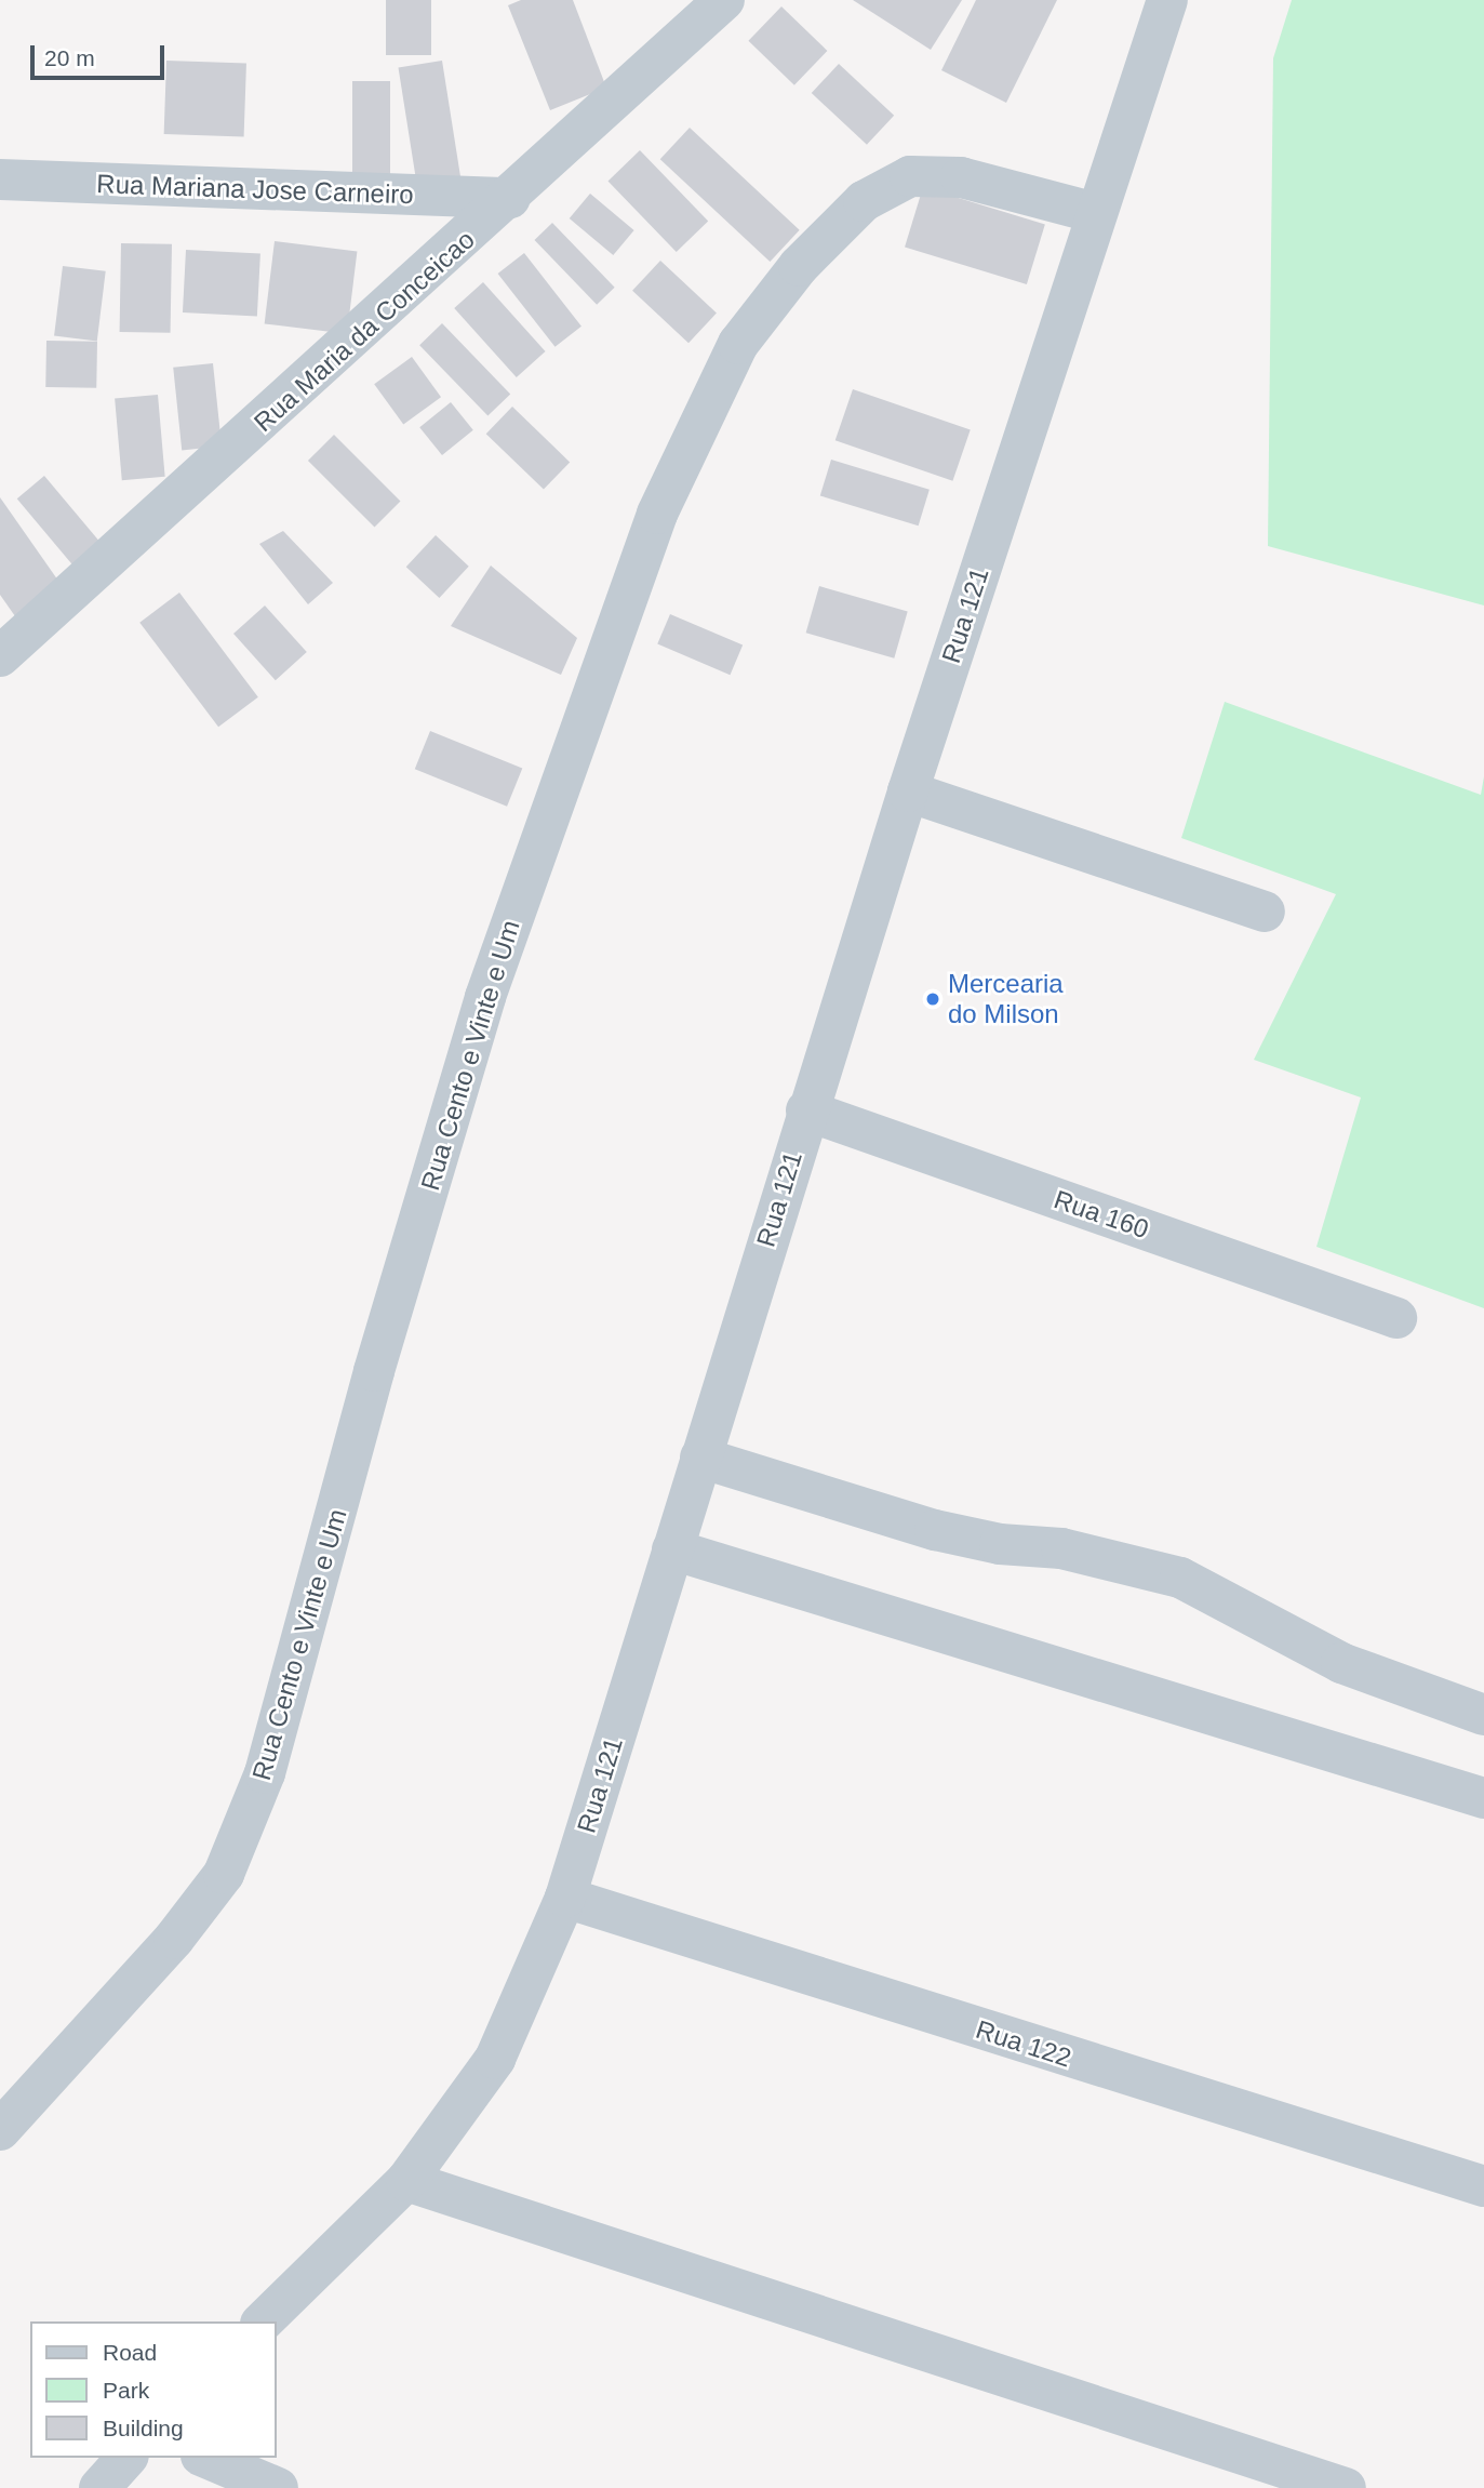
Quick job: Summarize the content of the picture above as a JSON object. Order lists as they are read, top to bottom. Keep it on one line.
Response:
{"streets":{"street":["Rua Mariana Jose Carneiro","Rua Maria da Conceicao","Rua 121","Rua Cento e Vinte e Um","Rua 160","Rua 122"]},"crossings":[["Rua Mariana Jose Carneiro","Rua Maria da Conceicao"],["Rua 121","Rua Cento e Vinte e Um"],["Rua 121","Rua 160"],["Rua 121","Rua 122"]],"places":["Mercearia do Milson"],"legend":["Road","Park","Building"],"scale_bar":"20 m"}
